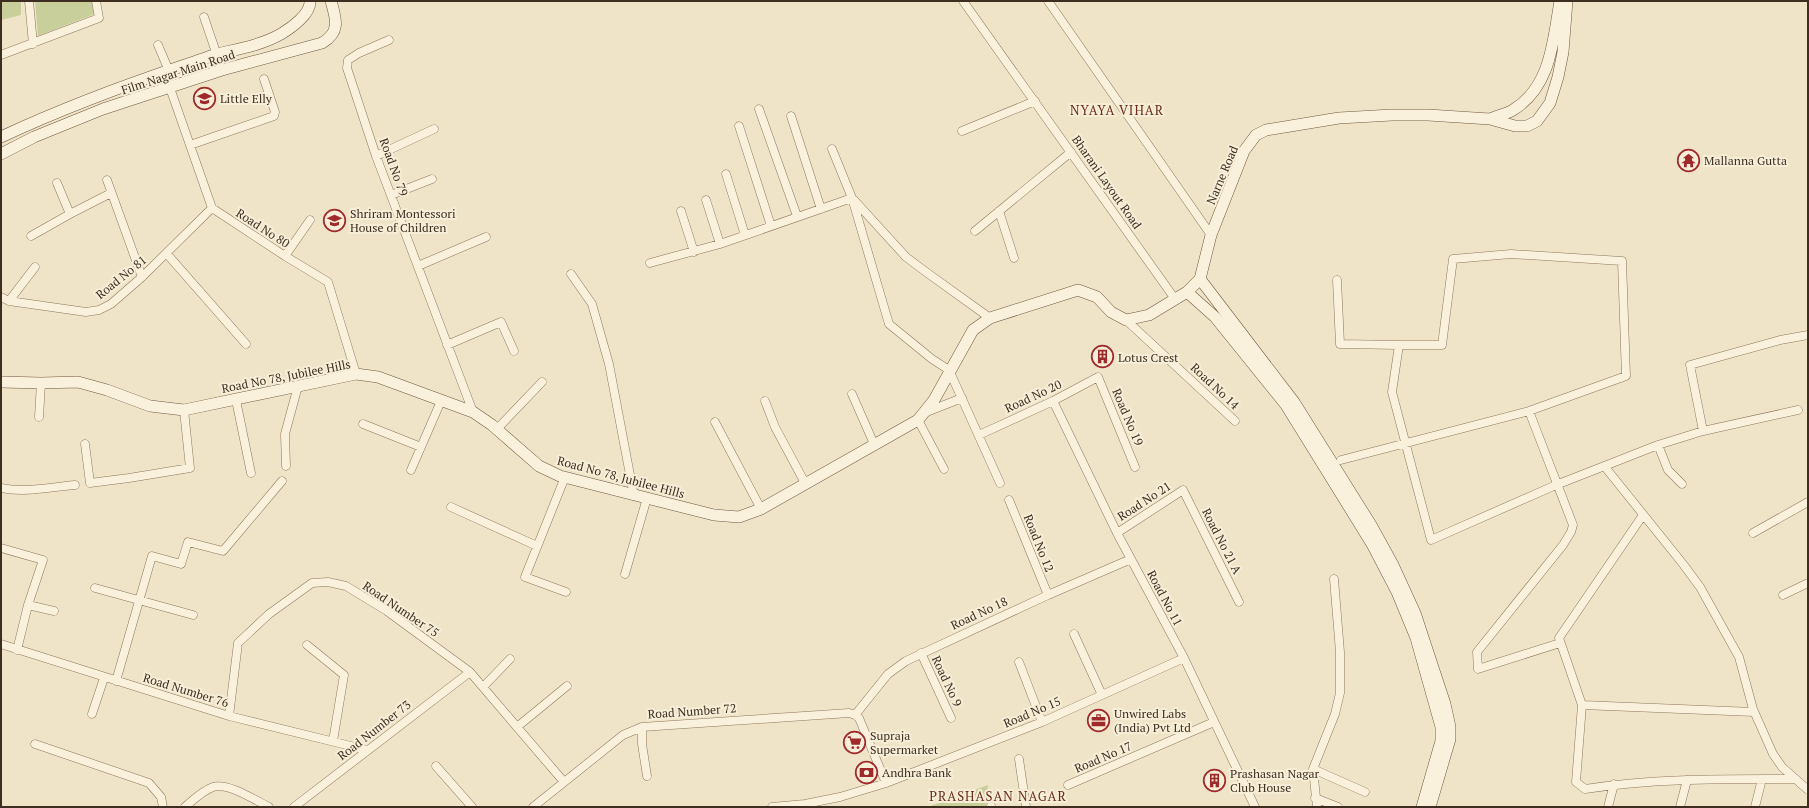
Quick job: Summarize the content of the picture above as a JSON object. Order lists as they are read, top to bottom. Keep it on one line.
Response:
{"streets":{"main road":["Film Nagar Main Road","Narne Road","Road No 78, Jubilee Hills"],"street":["Road No 79","Bharani Layout Road","Road No 80","Road No 81","Road No 14","Road No 20","Road No 19","Road No 21","Road No 21 A","Road No 12","Road No 11","Road Number 75","Road No 18","Road No 9","Road Number 76","Road Number 72","Road No 15","Road Number 73","Road No 17"]},"crossings":[["Road No 79","Road No 78, Jubilee Hills"],["Road No 80","Road No 81"],["Road No 80","Road No 78, Jubilee Hills"],["Road No 78, Jubilee Hills","Road No 14"],["Road No 20","Road No 19"],["Road No 20","Road No 11"],["Road No 21","Road No 21 A"],["Road No 21","Road No 11"],["Road No 12","Road No 18"],["Road No 11","Road No 18"],["Road No 11","Road No 15"],["Road No 11","Road No 17"],["Road Number 75","Road Number 76"],["Road Number 75","Road Number 72"],["Road Number 75","Road Number 73"],["Road No 18","Road No 9"],["Road No 18","Road Number 72"],["Road Number 76","Road Number 73"]],"districts":["NYAYA VIHAR","PRASHASAN NAGAR"],"places":{"school or university":["Little Elly","Shriram Montessori House of Children"],"temple":["Mallanna Gutta"],"building":["Lotus Crest","Prashasan Nagar Club House"],"office":["Unwired Labs (India) Pvt Ltd"],"supermarket":["Supraja Supermarket"],"bank":["Andhra Bank"]}}
